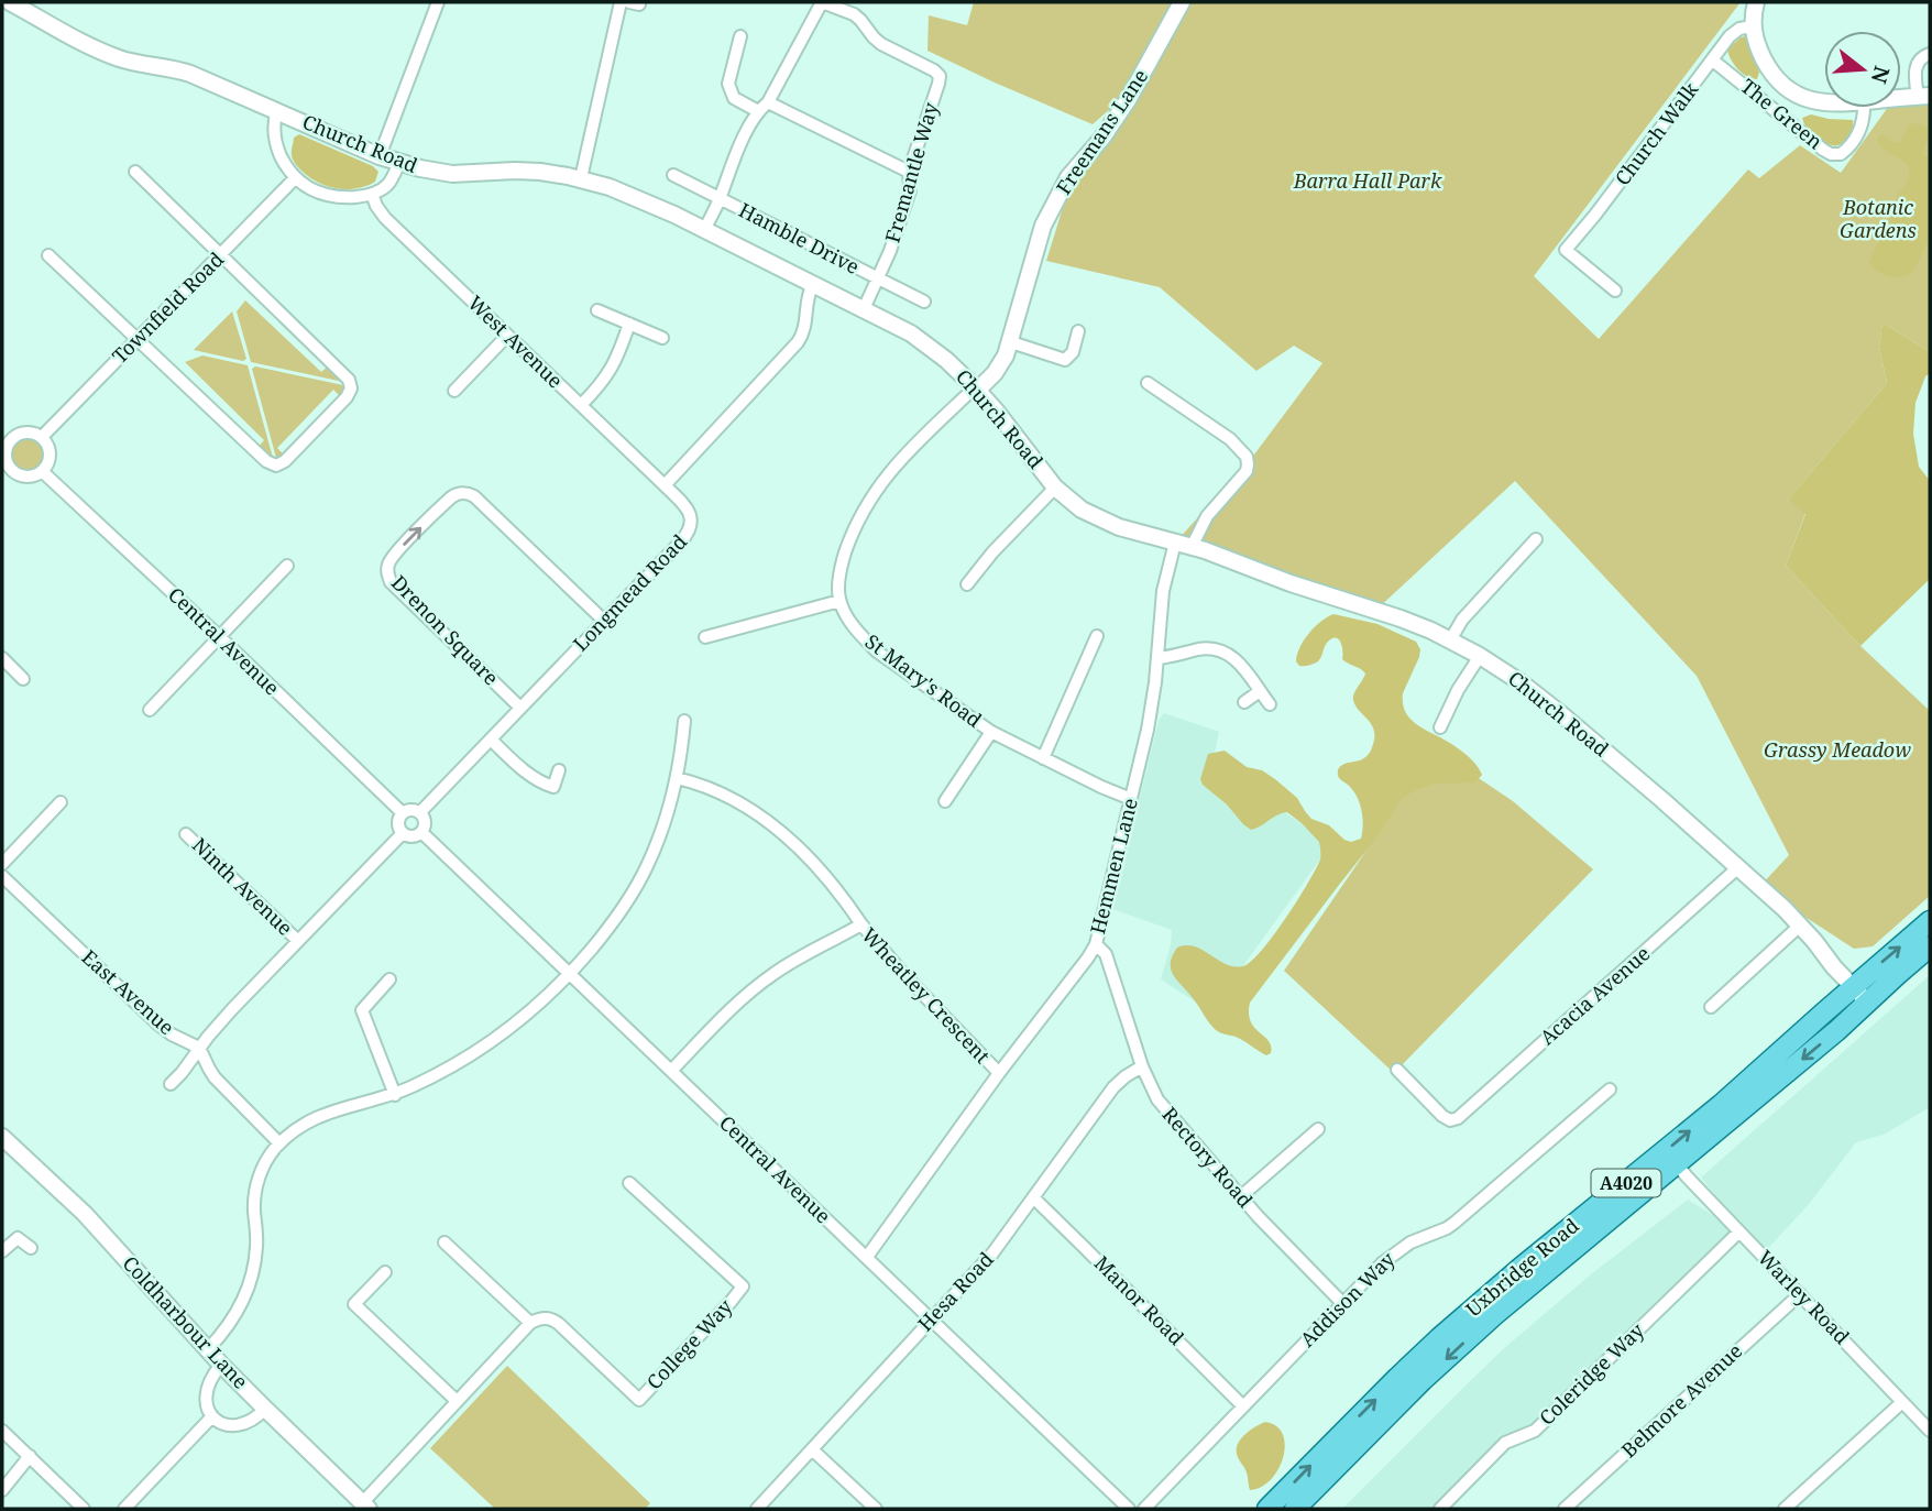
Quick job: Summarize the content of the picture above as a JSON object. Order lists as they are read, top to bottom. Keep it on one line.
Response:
{"streets":{"main road":["A4020","Uxbridge Road"],"street":["The Green","Freemans Lane","Church Walk","Church Road","Fremantle Way","Hamble Drive","Townfield Road","West Avenue","Longmead Road","Drenon Square","Central Avenue","St Mary's Road","Hemmen Lane","Ninth Avenue","East Avenue","Wheatley Crescent","Acacia Avenue","Rectory Road","Hesa Road","Warley Road","Addison Way","Manor Road","Coldharbour Lane","College Way","Coleridge Way","Belmore Avenue"]},"crossings":[["The Green","Church Walk"],["Freemans Lane","Church Road"],["Church Road","Fremantle Way"],["Church Road","Hemmen Lane"],["Church Road","Acacia Avenue"],["Church Road","Uxbridge Road"],["Fremantle Way","Hamble Drive"],["Townfield Road","Central Avenue"],["West Avenue","Longmead Road"],["Longmead Road","Drenon Square"],["Longmead Road","Central Avenue"],["Central Avenue","Hemmen Lane"],["Central Avenue","Wheatley Crescent"],["Central Avenue","Hesa Road"],["St Mary's Road","Hemmen Lane"],["Hemmen Lane","Wheatley Crescent"],["Hemmen Lane","Rectory Road"],["Rectory Road","Hesa Road"],["Rectory Road","Addison Way"],["Uxbridge Road","Warley Road"],["Hesa Road","Manor Road"],["Warley Road","Coleridge Way"],["Warley Road","Belmore Avenue"],["Addison Way","Manor Road"]],"parks":["Barra Hall Park","Botanic Gardens","Grassy Meadow"],"north":"right"}
